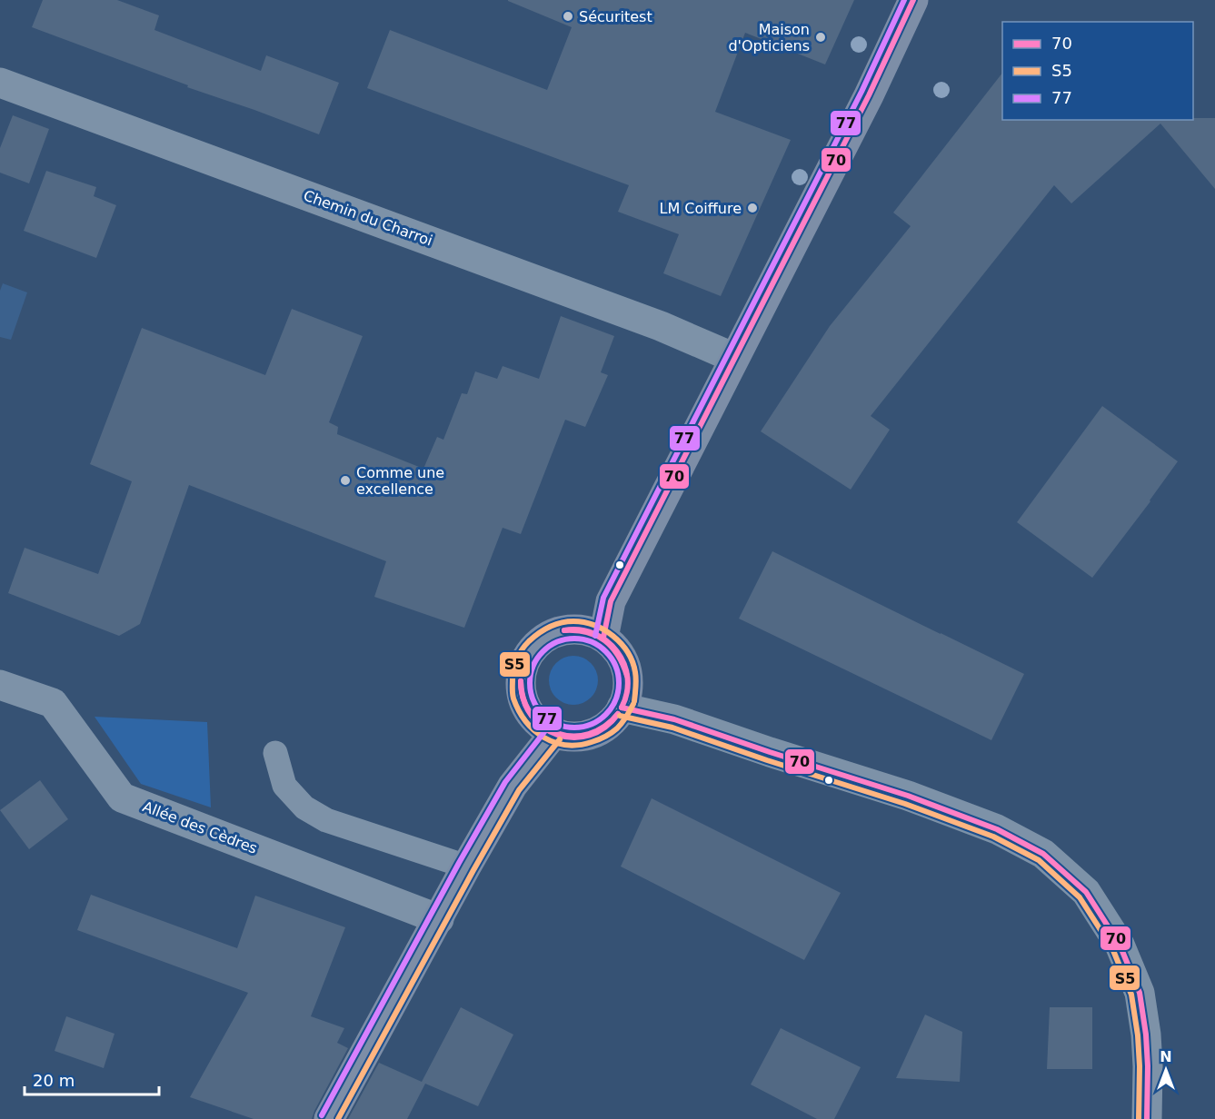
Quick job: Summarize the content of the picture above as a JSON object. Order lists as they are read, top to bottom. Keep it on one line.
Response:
{"streets":{"street":["Chemin du Charroi","Allée des Cèdres"]},"places":["Sécuritest","Maison d'Opticiens","LM Coiffure","Comme une excellence"],"lines":["transit line 70","transit line 77","transit line S5"],"legend":["70","S5","77"],"scale_bar":"20 m","north":"top"}
